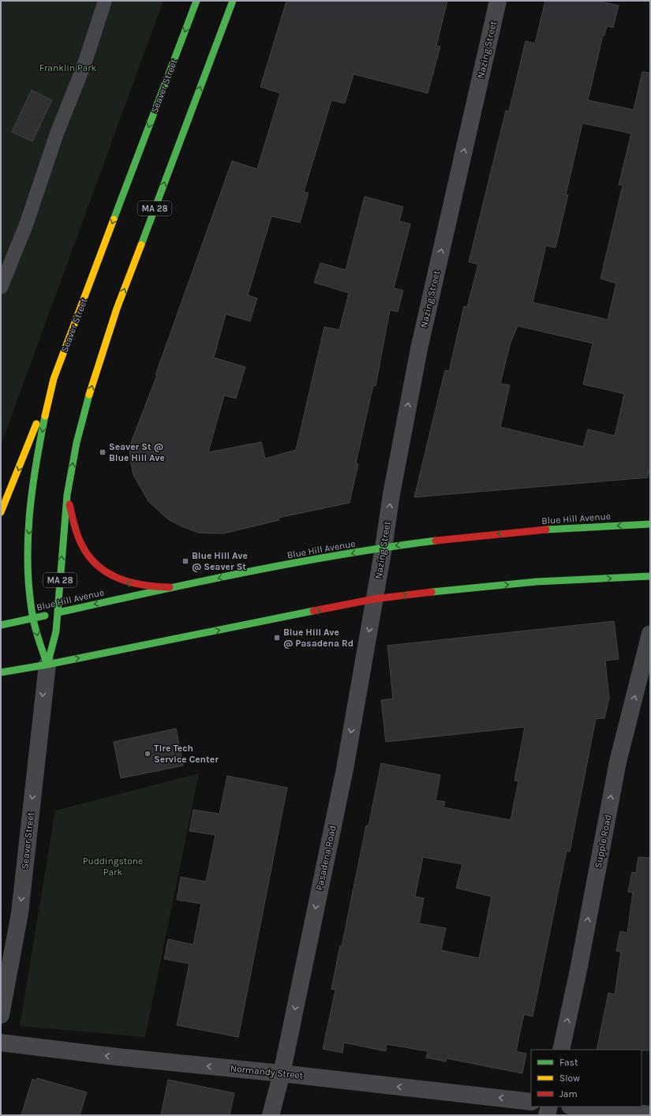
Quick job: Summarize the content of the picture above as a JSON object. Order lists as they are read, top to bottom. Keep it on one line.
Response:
{"streets":{"main road":["Seaver Street","MA 28","Blue Hill Avenue"],"street":["Nazing Street","Supple Road","Pasadena Road","Normandy Street"]},"crossings":[["Nazing Street","Blue Hill Avenue"],["Nazing Street","Pasadena Road"],["Seaver Street","Blue Hill Avenue"],["Pasadena Road","Normandy Street"]],"one_way":["Nazing Street","Supple Road","Pasadena Road","Normandy Street"],"parks":["Franklin Park","Puddingstone Park"],"places":{"transit":["Seaver St @ Blue Hill Ave","Blue Hill Ave @ Seaver St","Blue Hill Ave @ Pasadena Rd"],"other":["Tire Tech Service Center"]},"legend":["Fast","Slow","Jam"]}
